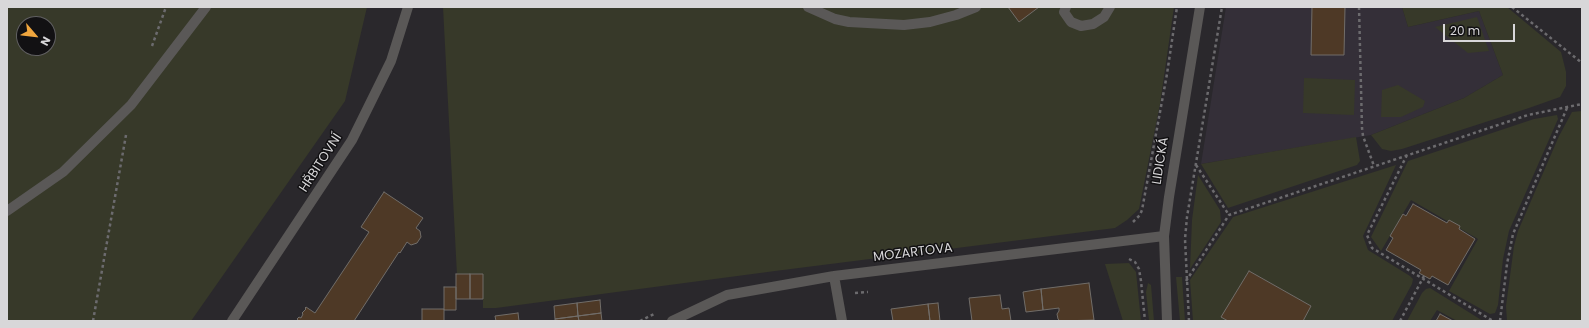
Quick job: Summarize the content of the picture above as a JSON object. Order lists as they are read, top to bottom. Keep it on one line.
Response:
{"streets":{"street":["LIDICKÁ","HŘBITOVNÍ","MOZARTOVA"]},"crossings":[["LIDICKÁ","MOZARTOVA"]],"scale_bar":"20 m","north":"bottom right"}
